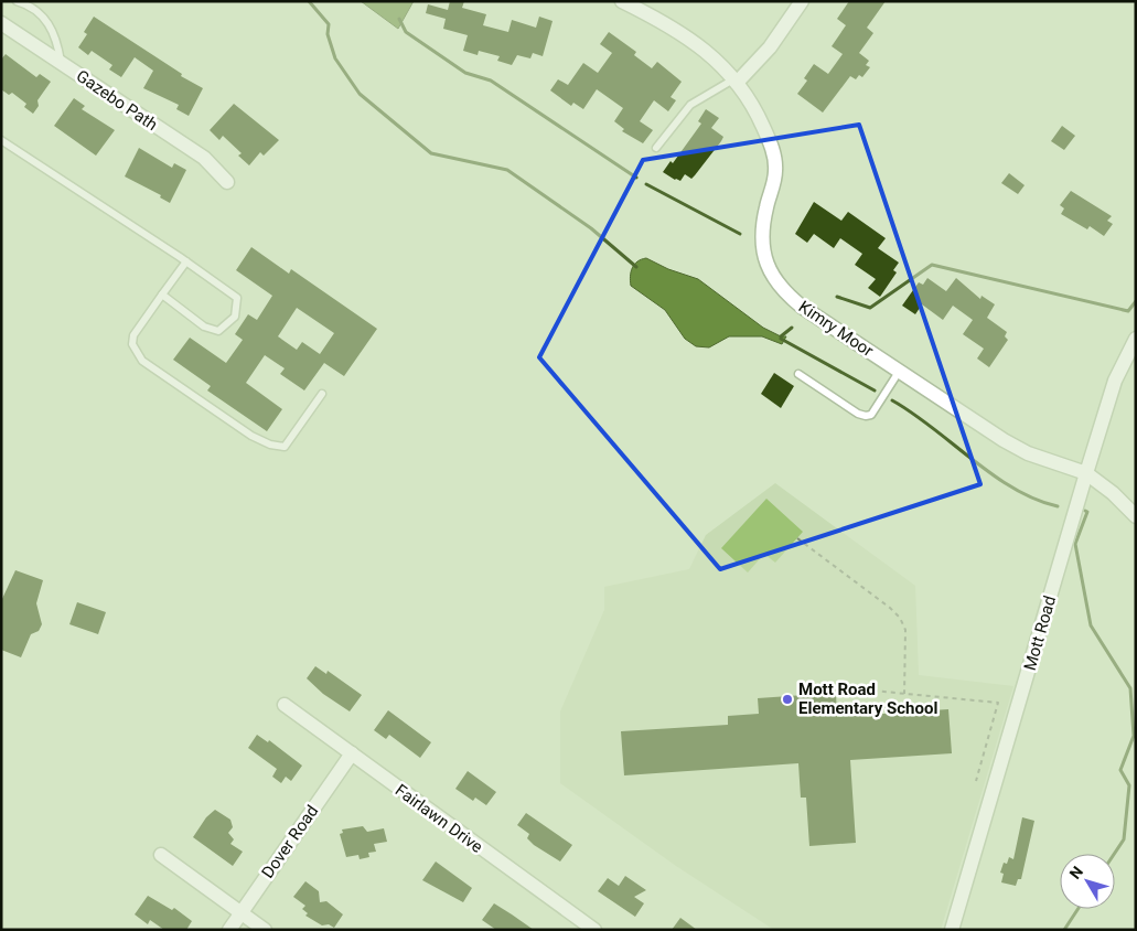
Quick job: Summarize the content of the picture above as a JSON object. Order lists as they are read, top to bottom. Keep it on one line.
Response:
{"streets":{"street":["Gazebo Path","Kimry Moor","Mott Road","Fairlawn Drive","Dover Road"]},"crossings":[["Kimry Moor","Mott Road"],["Fairlawn Drive","Dover Road"]],"places":["Mott Road Elementary School"],"north":"top left"}
